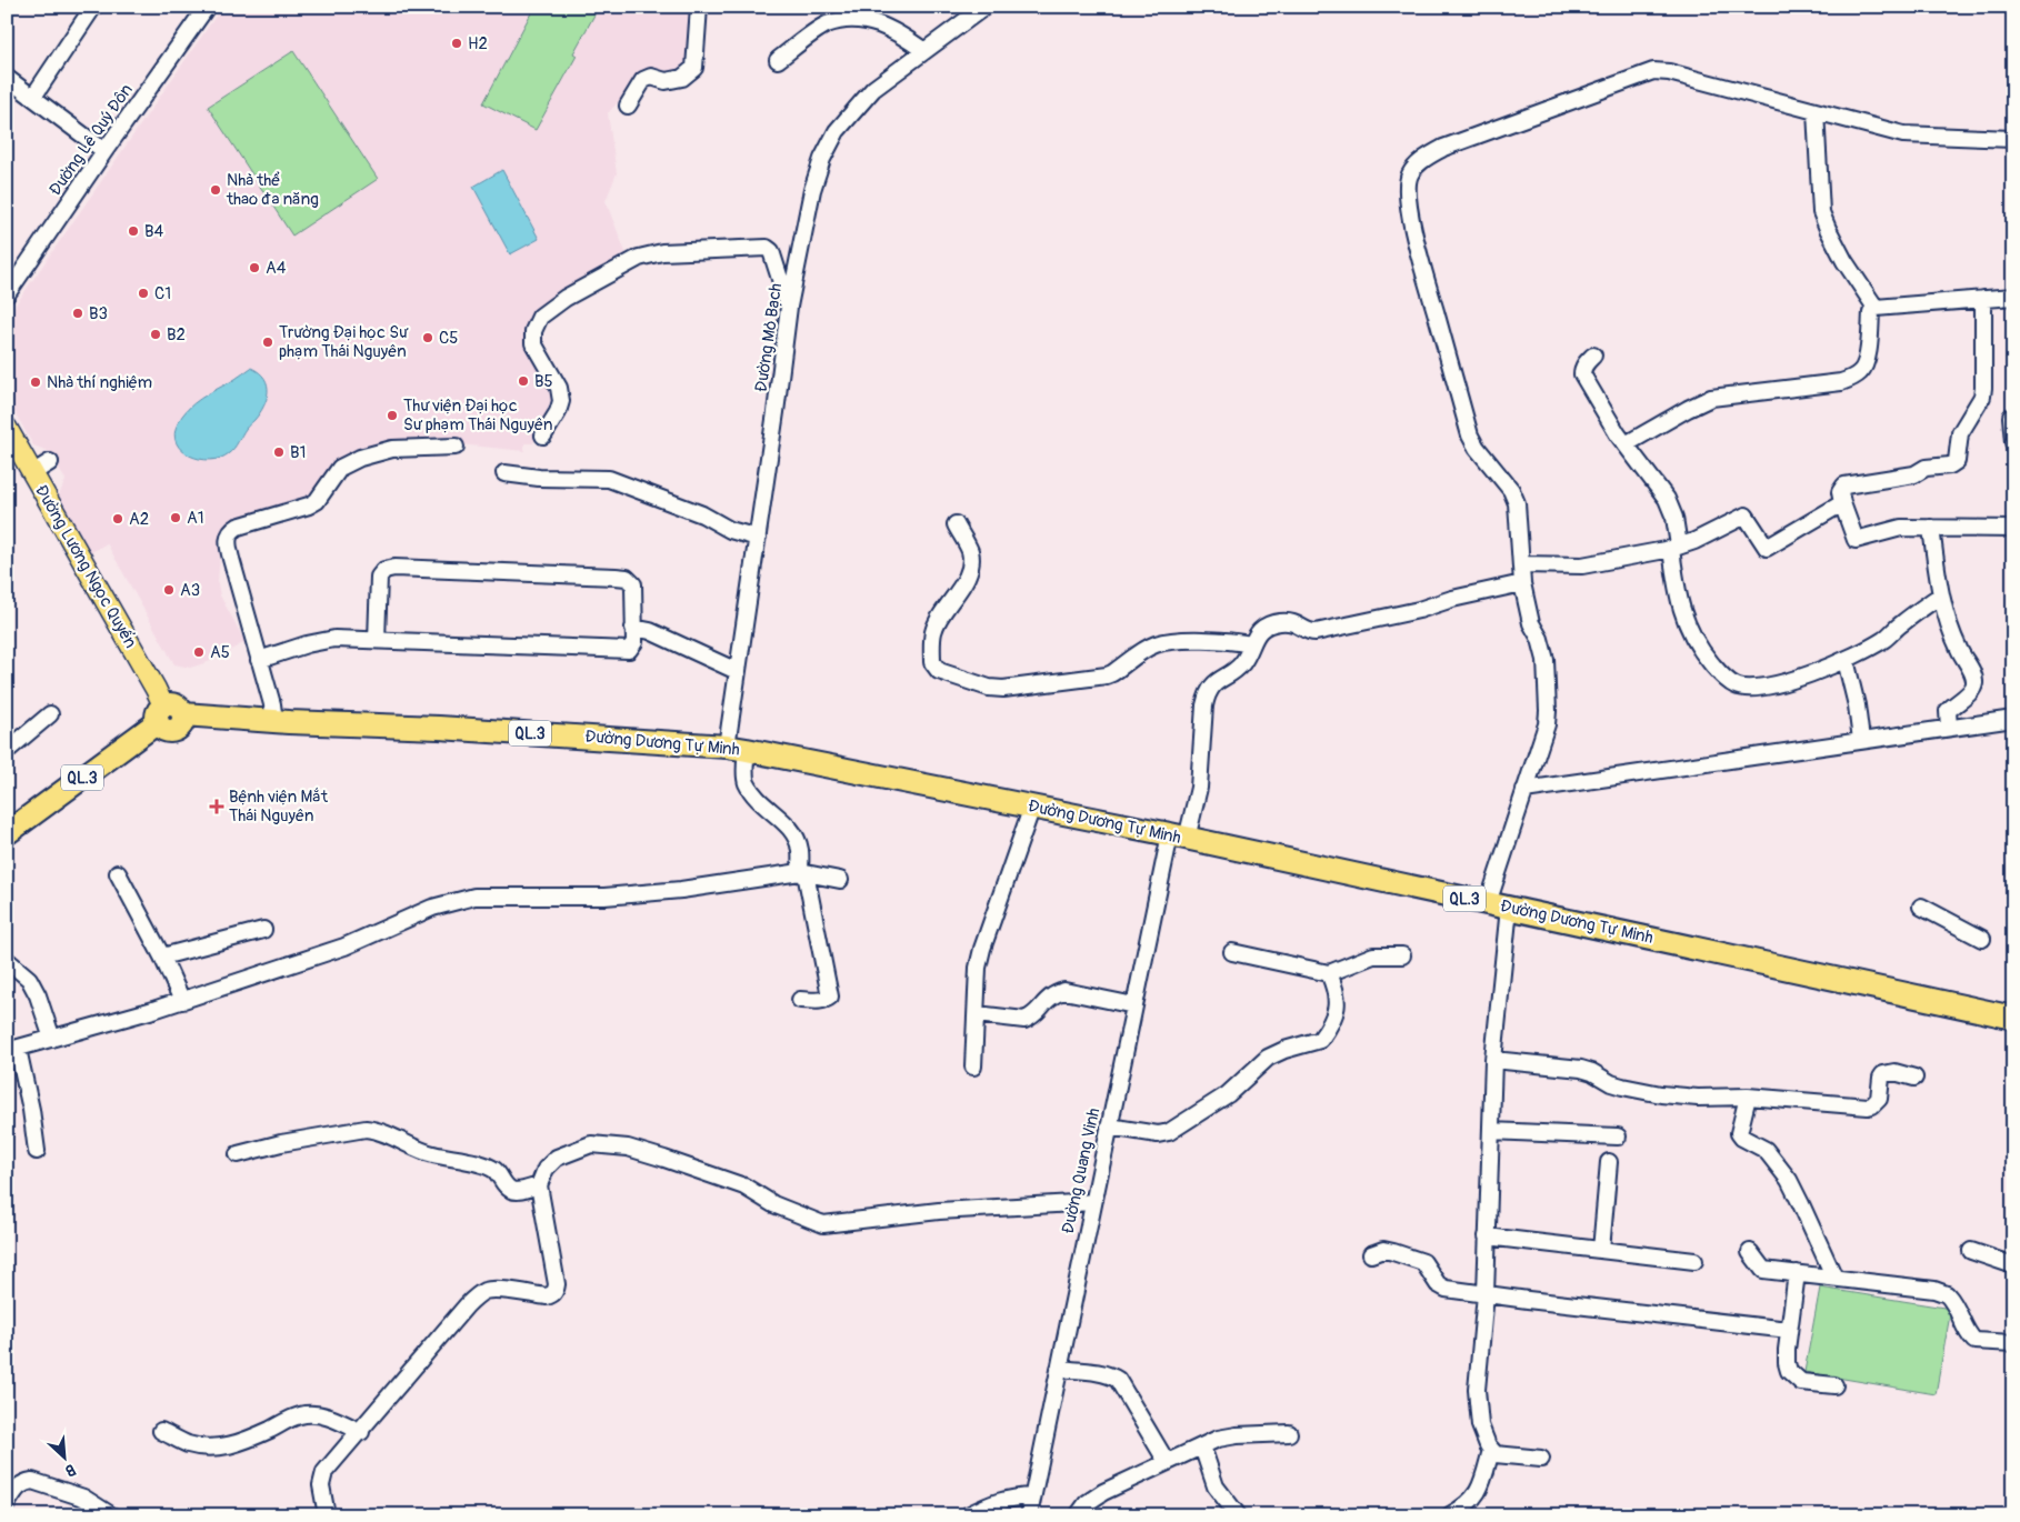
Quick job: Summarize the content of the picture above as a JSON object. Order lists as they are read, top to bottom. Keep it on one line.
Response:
{"streets":{"highway":["QL.3","Đường Dương Tự Minh"],"main road":["Đường Lương Ngọc Quyến"],"street":["Đường Lê Quý Đôn","Đường Mỏ Bạch","Đường Quang Vinh"]},"crossings":[["Đường Mỏ Bạch","Đường Dương Tự Minh"],["Đường Lương Ngọc Quyến","QL.3"],["Đường Lương Ngọc Quyến","Đường Dương Tự Minh"],["QL.3","Đường Dương Tự Minh"],["Đường Dương Tự Minh","Đường Quang Vinh"]],"places":{"other":["H2","Nhà thể thao đa năng","B4","A4","C1","B3","B2","C5","Trường Đại học Sư phạm Thái Nguyên","B5","Nhà thí nghiệm","Thư viện Đại học Sư phạm Thái Nguyên","B1","A1","A2","A3","A5"],"health":["Bệnh viện Mắt Thái Nguyên"]},"north":"bottom right"}
